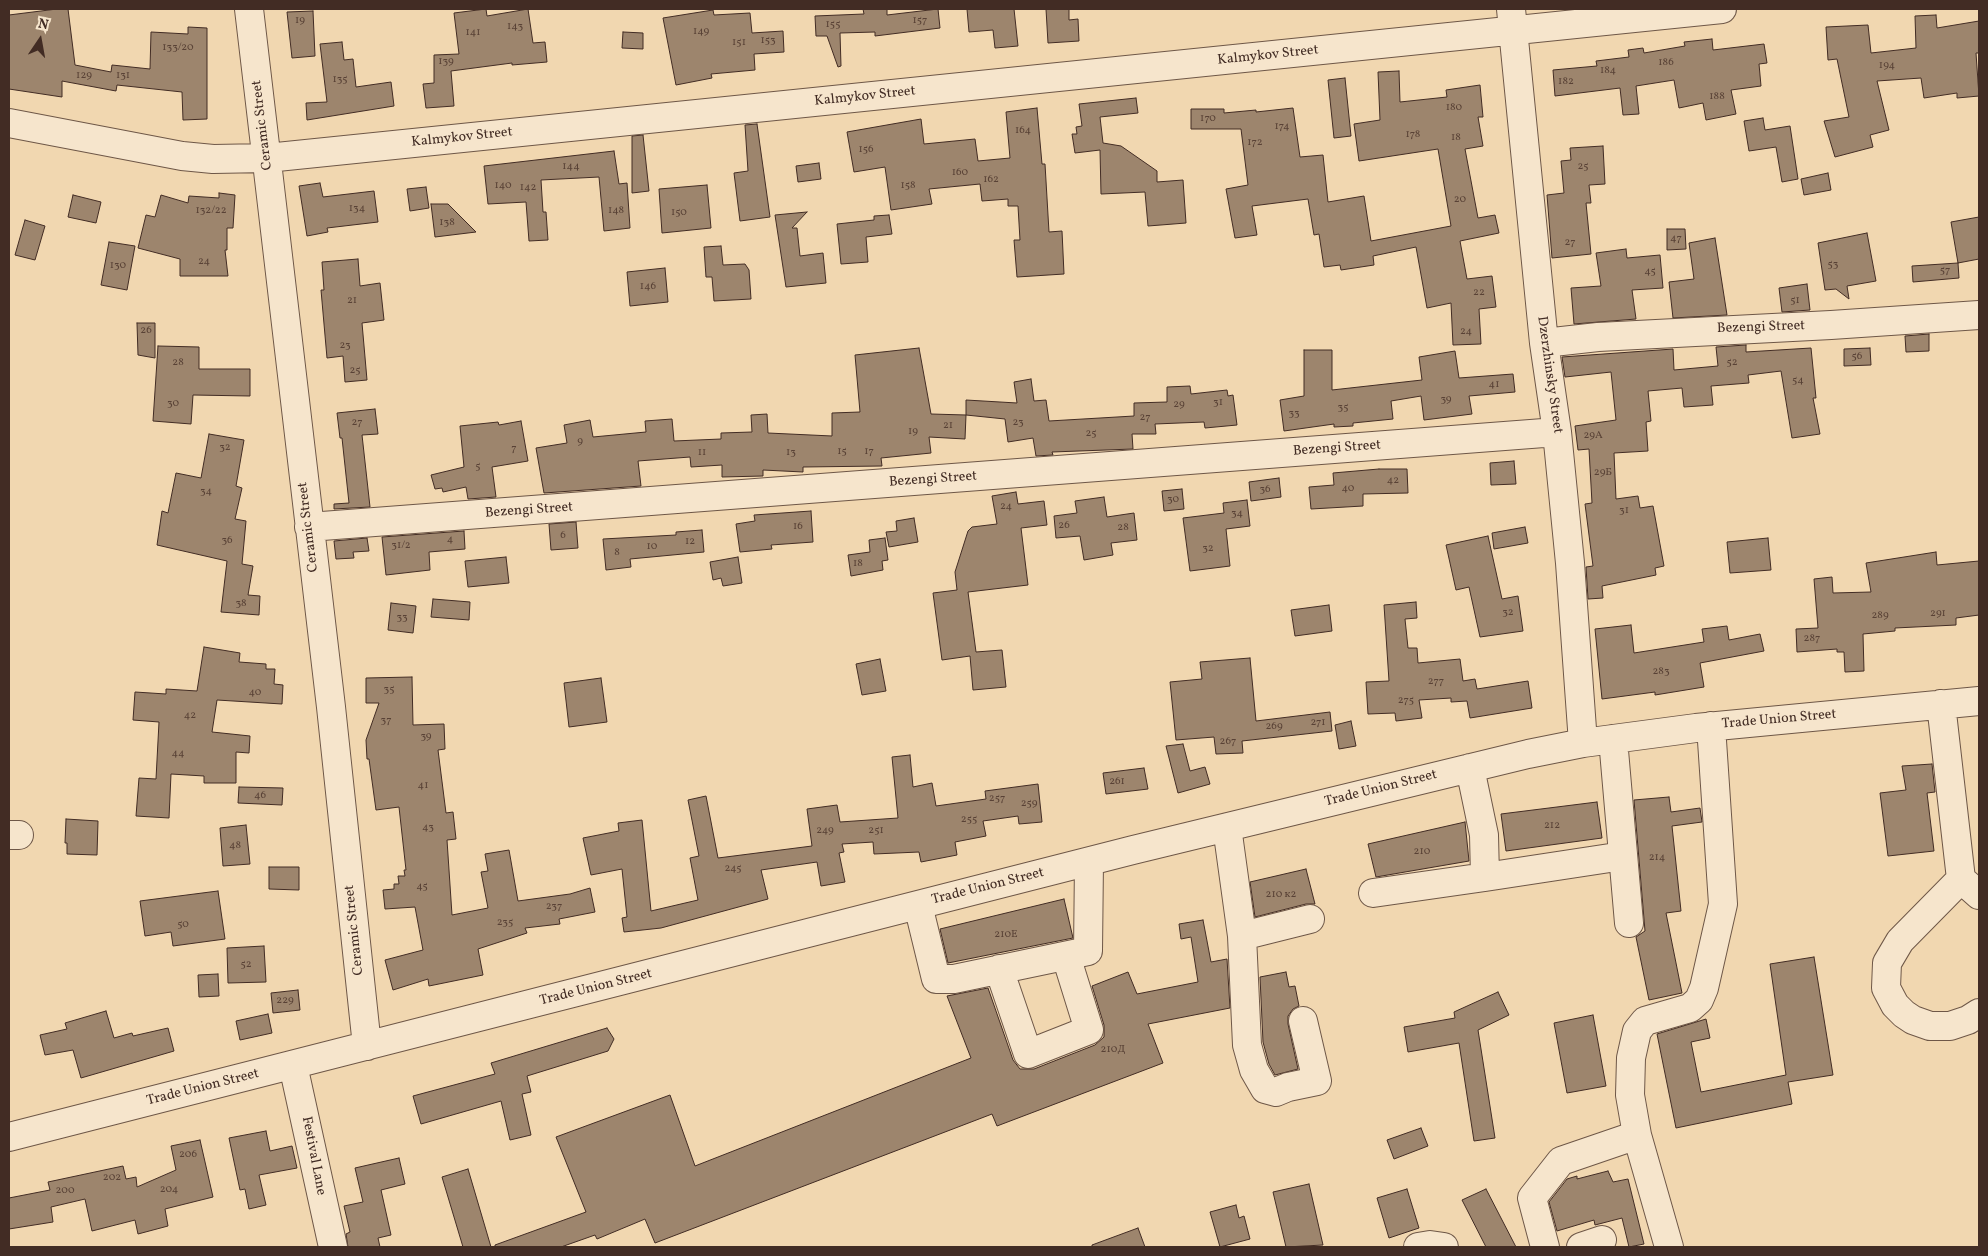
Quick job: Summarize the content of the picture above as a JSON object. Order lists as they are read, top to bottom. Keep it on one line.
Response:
{"streets":{"street":["Kalmykov Street","Ceramic Street","Bezengi Street","Dzerzhinsky Street","Trade Union Street","Festival Lane"]},"crossings":[["Kalmykov Street","Ceramic Street"],["Kalmykov Street","Dzerzhinsky Street"],["Ceramic Street","Bezengi Street"],["Ceramic Street","Trade Union Street"],["Bezengi Street","Dzerzhinsky Street"],["Dzerzhinsky Street","Trade Union Street"],["Trade Union Street","Festival Lane"]],"house_numbers":["19","157","155","143","149","141","153","151","133/20","139","186","194","184","129","131","135","182","188","180","170","174","164","178","18","172","156","144","25","160","162","140","158","142","20","134","132/22","148","150","138","47","27","24","53","130","57","45","146","22","21","51","26","24","23","56","28","52","25","54","41","39","31","30","29","35","33","27","27","23","21","19","25","29А","9","32","7","15","17","11","13","5","29Б","42","40","36","34","30","24","31","34","26","16","28","6","4","36","12","31/2","10","32","8","18","38","32","291","289","33","287","283","277","35","40","275","42","37","271","269","39","267","44","261","41","46","257","259","255","212","43","249","251","48","210","214","245","45","210 к2","237","235","50","210Е","52","229","210Д","206","202","204","200"],"north":"top"}
